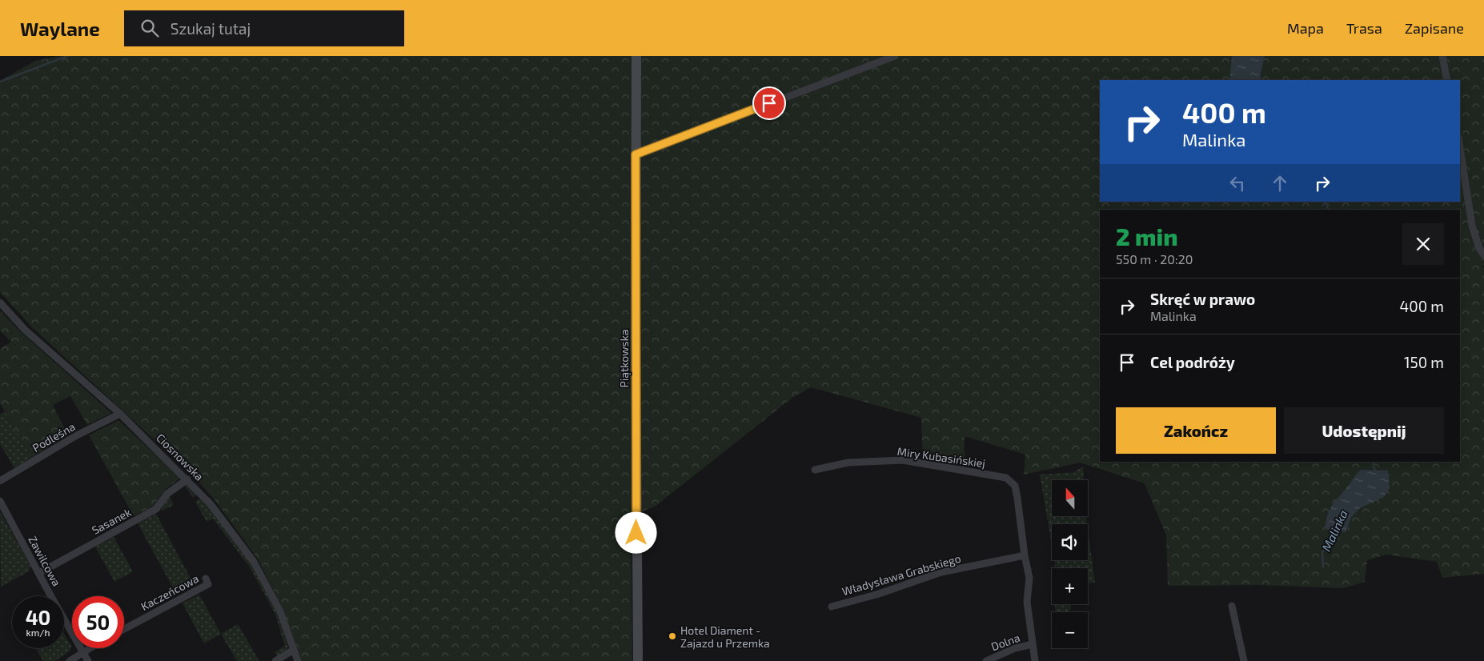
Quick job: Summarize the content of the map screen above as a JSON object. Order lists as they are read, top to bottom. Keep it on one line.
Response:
{"streets":{"main road":["Piątkowska"],"street":["Podleśna","Ciosnowska","Miry Kubasińskiej","Sasanek","Zawilcowa","Władysława Grabskiego","Kaczeńcowa","Dolna"]},"crossings":[["Podleśna","Ciosnowska"],["Ciosnowska","Sasanek"],["Miry Kubasińskiej","Władysława Grabskiego"],["Sasanek","Zawilcowa"]],"water":["Malinka"],"places":["Hotel Diament - Zajazd u Przemka"],"north":"top","page":{"header":"Waylane","search":"Szukaj tutaj","nav":["Mapa","Trasa","Zapisane"],"turn":["400 m","Malinka"],"heading":["2 min","550 m · 20:20"],"list":[{"name":"Skręć w prawo","note":"Malinka","value":"400 m"},{"name":"Cel podróży","value":"150 m"}],"buttons":["Zakończ","Udostępnij"],"map_buttons":["+","−"],"speed":"40 km/h","limit":"50"}}
